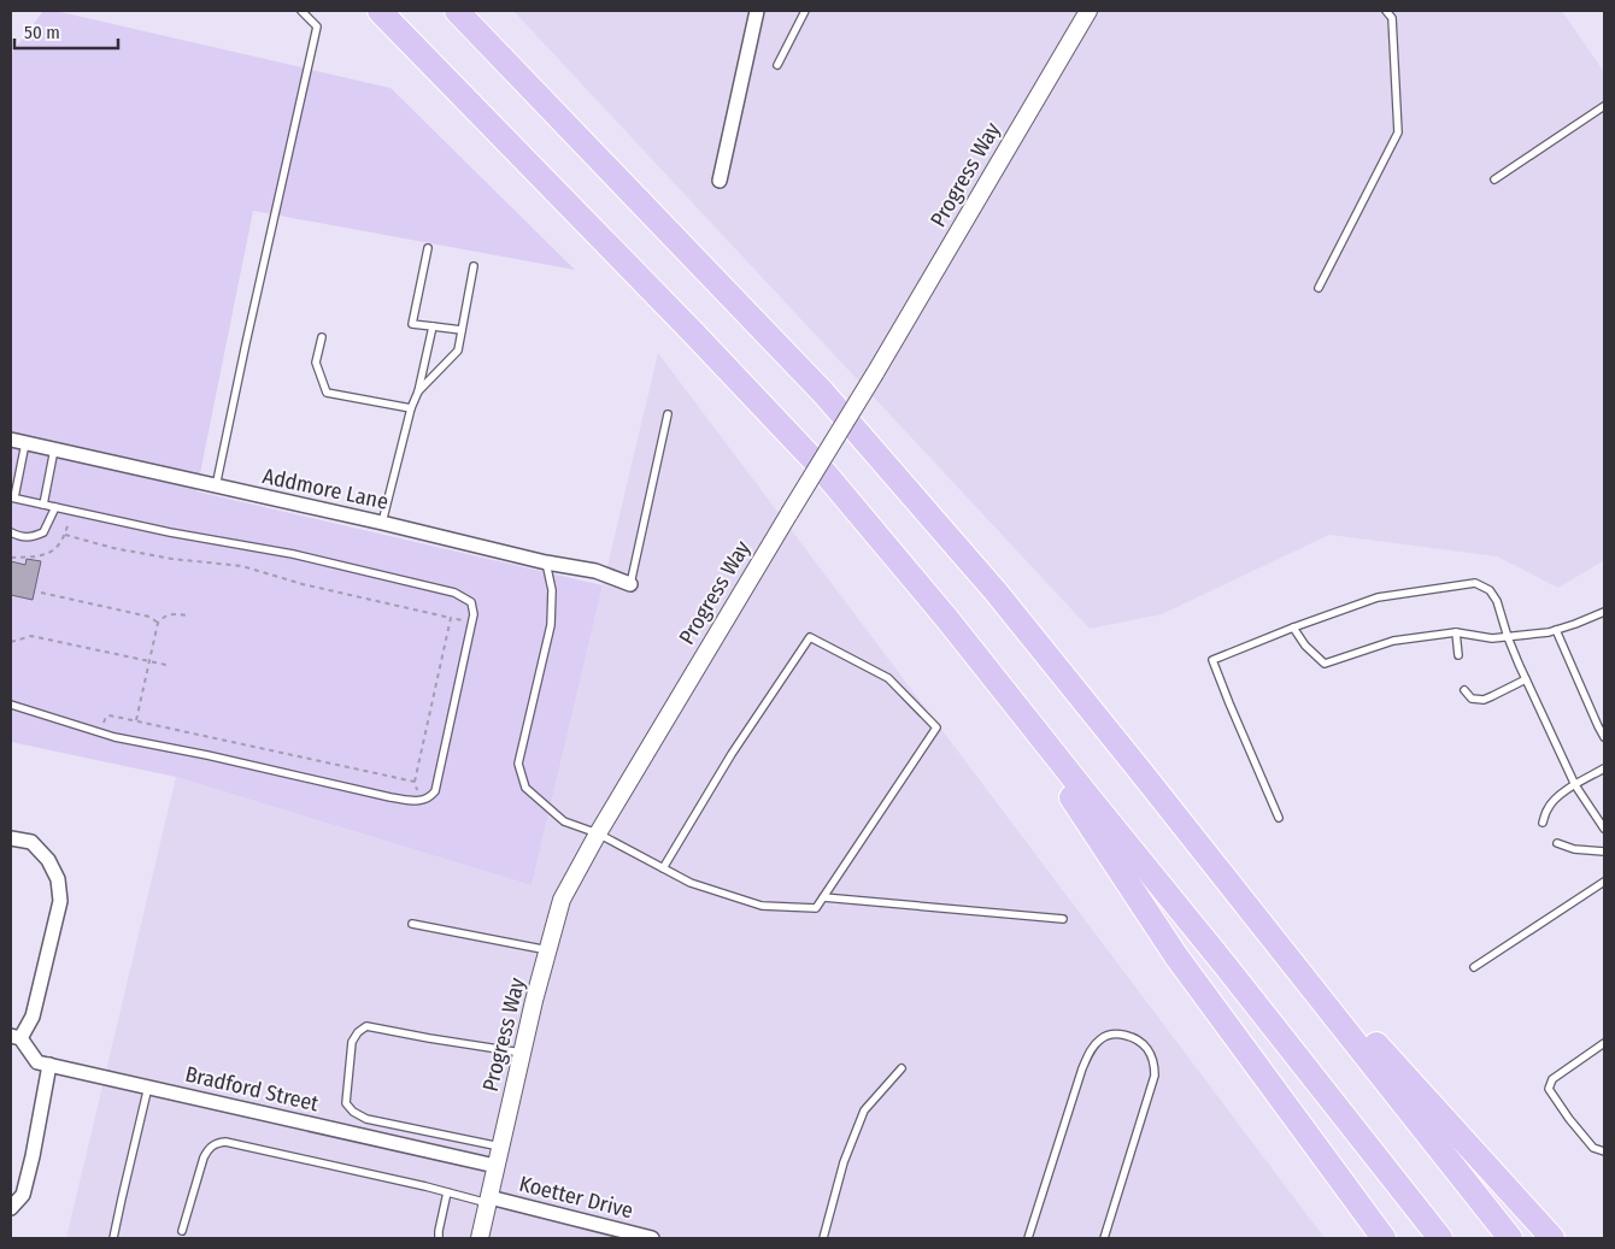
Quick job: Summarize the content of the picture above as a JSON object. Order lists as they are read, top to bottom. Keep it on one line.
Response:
{"streets":{"street":["Progress Way","Addmore Lane","Bradford Street","Koetter Drive"]},"crossings":[["Progress Way","Bradford Street"],["Progress Way","Koetter Drive"]],"scale_bar":"50 m"}
